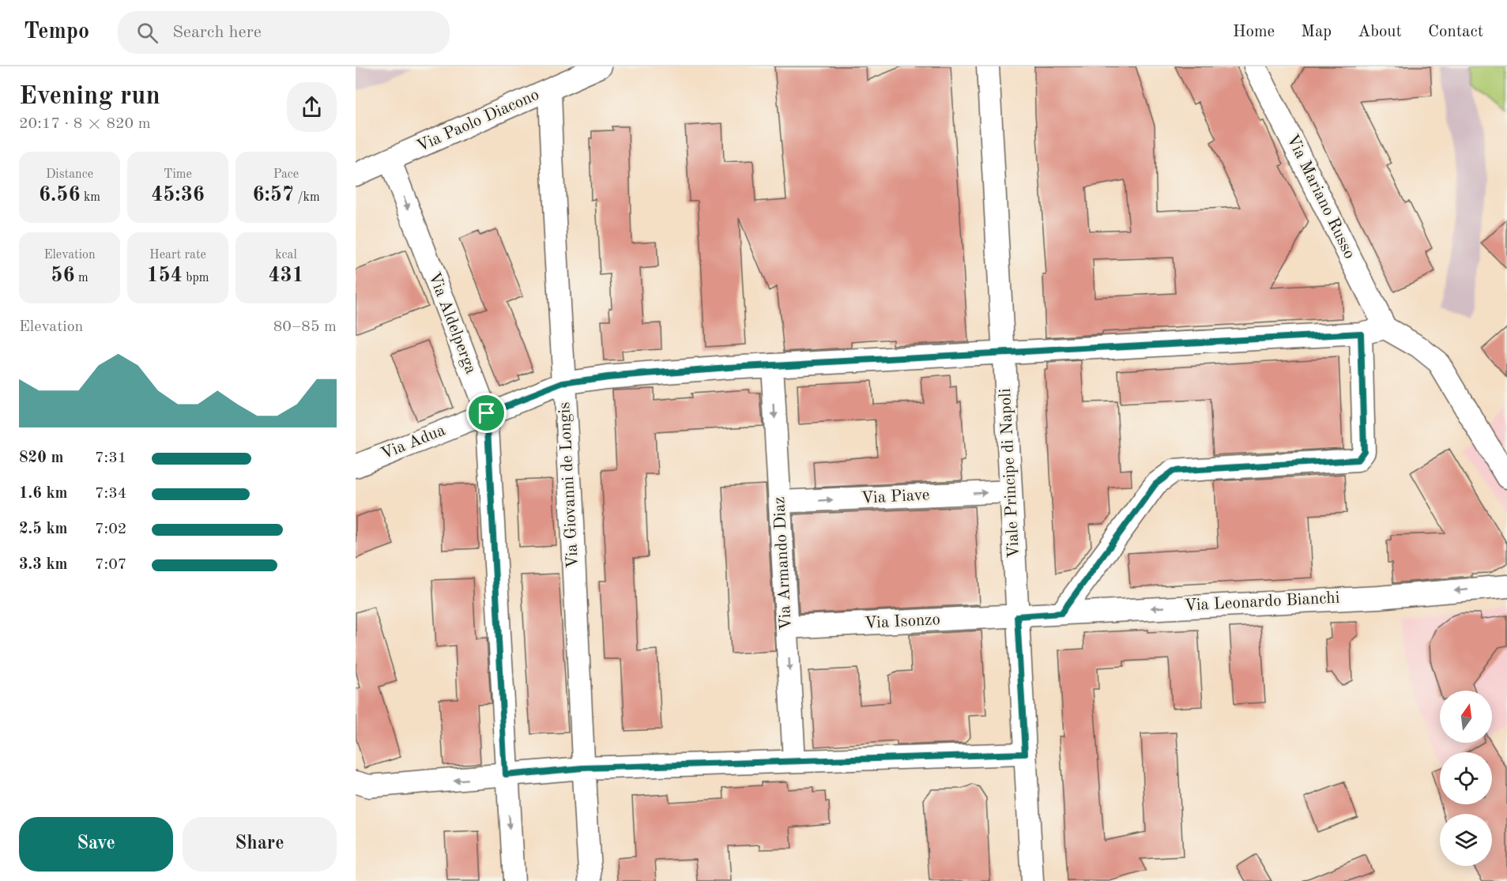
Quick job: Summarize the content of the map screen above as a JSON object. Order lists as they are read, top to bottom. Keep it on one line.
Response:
{"streets":{"street":["Via Paolo Diacono","Via Mariano Russo","Via Aldelperga","Via Adua","Viale Principe di Napoli","Via Giovanni de Longis","Via Piave","Via Armando Diaz","Via Leonardo Bianchi","Via Isonzo"]},"crossings":[["Via Paolo Diacono","Via Aldelperga"],["Via Paolo Diacono","Via Giovanni de Longis"],["Via Mariano Russo","Via Adua"],["Via Aldelperga","Via Adua"],["Via Adua","Viale Principe di Napoli"],["Via Adua","Via Giovanni de Longis"],["Via Adua","Via Armando Diaz"],["Viale Principe di Napoli","Via Piave"],["Viale Principe di Napoli","Via Leonardo Bianchi"],["Viale Principe di Napoli","Via Isonzo"],["Via Piave","Via Armando Diaz"],["Via Armando Diaz","Via Isonzo"],["Via Leonardo Bianchi","Via Isonzo"]],"one_way":["Via Aldelperga","Via Piave","Via Armando Diaz","Via Leonardo Bianchi"],"north":"top","page":{"header":"Tempo","search":"Search here","nav":["Home","Map","About","Contact"],"heading":["Evening run","20:17 · 8 × 820 m"],"stats":[["Distance","6.56 km"],["Time","45:36"],["Pace","6:57 /km"],["Elevation","56 m"],["Heart rate","154 bpm"],["kcal","431"]],"chart":["Elevation","80–85 m"],"list":[{"name":"820 m","note":"7:31"},{"name":"1.6 km","note":"7:34"},{"name":"2.5 km","note":"7:02"},{"name":"3.3 km","note":"7:07"}],"buttons":["Save","Share"]}}
